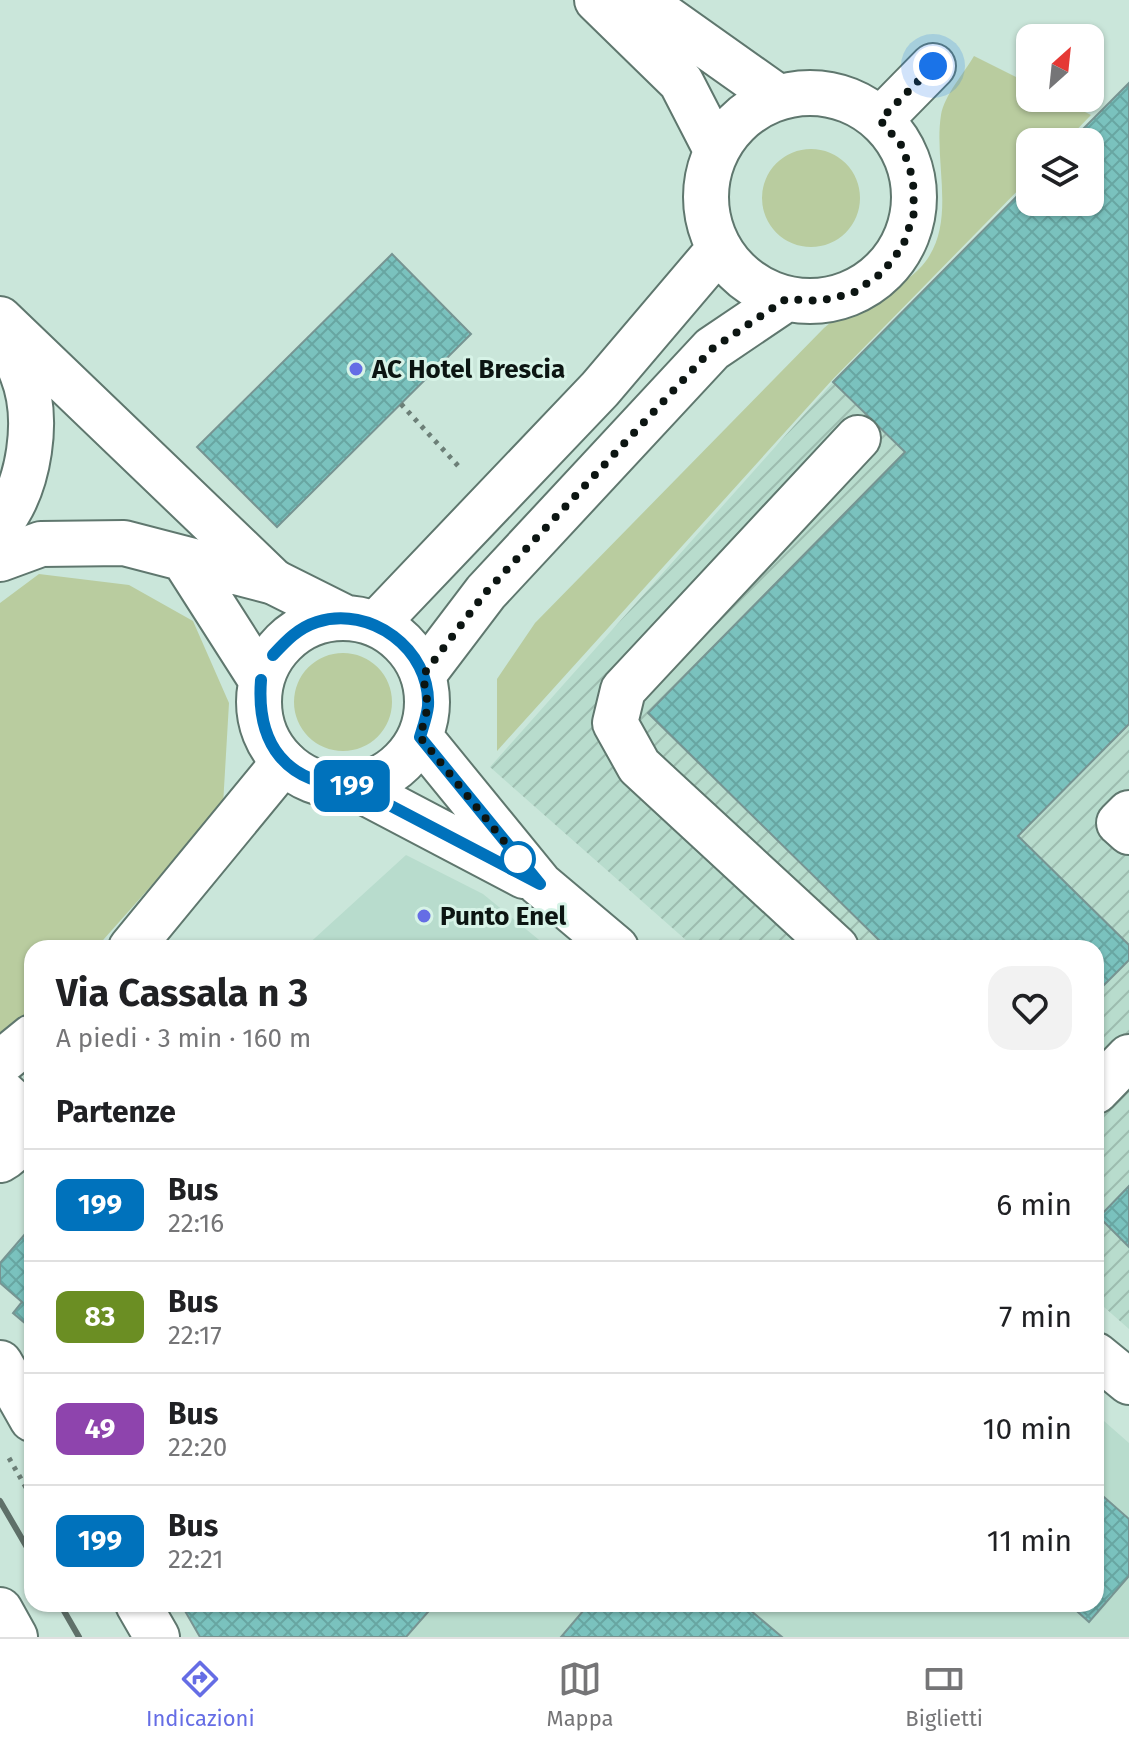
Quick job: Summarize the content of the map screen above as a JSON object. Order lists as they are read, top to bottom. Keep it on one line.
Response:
{"places":["AC Hotel Brescia","Punto Enel"],"lines":["bus line 199"],"north":"top right","page":{"on_map":"199","heading":[["Via Cassala n 3","A piedi · 3 min · 160 m"],"Partenze"],"list":[{"mark":"199","name":"Bus","note":"22:16","value":"6 min"},{"mark":"83","name":"Bus","note":"22:17","value":"7 min"},{"mark":"49","name":"Bus","note":"22:20","value":"10 min"},{"mark":"199","name":"Bus","note":"22:21","value":"11 min"}],"tabs":["Indicazioni","Mappa","Biglietti"]}}
